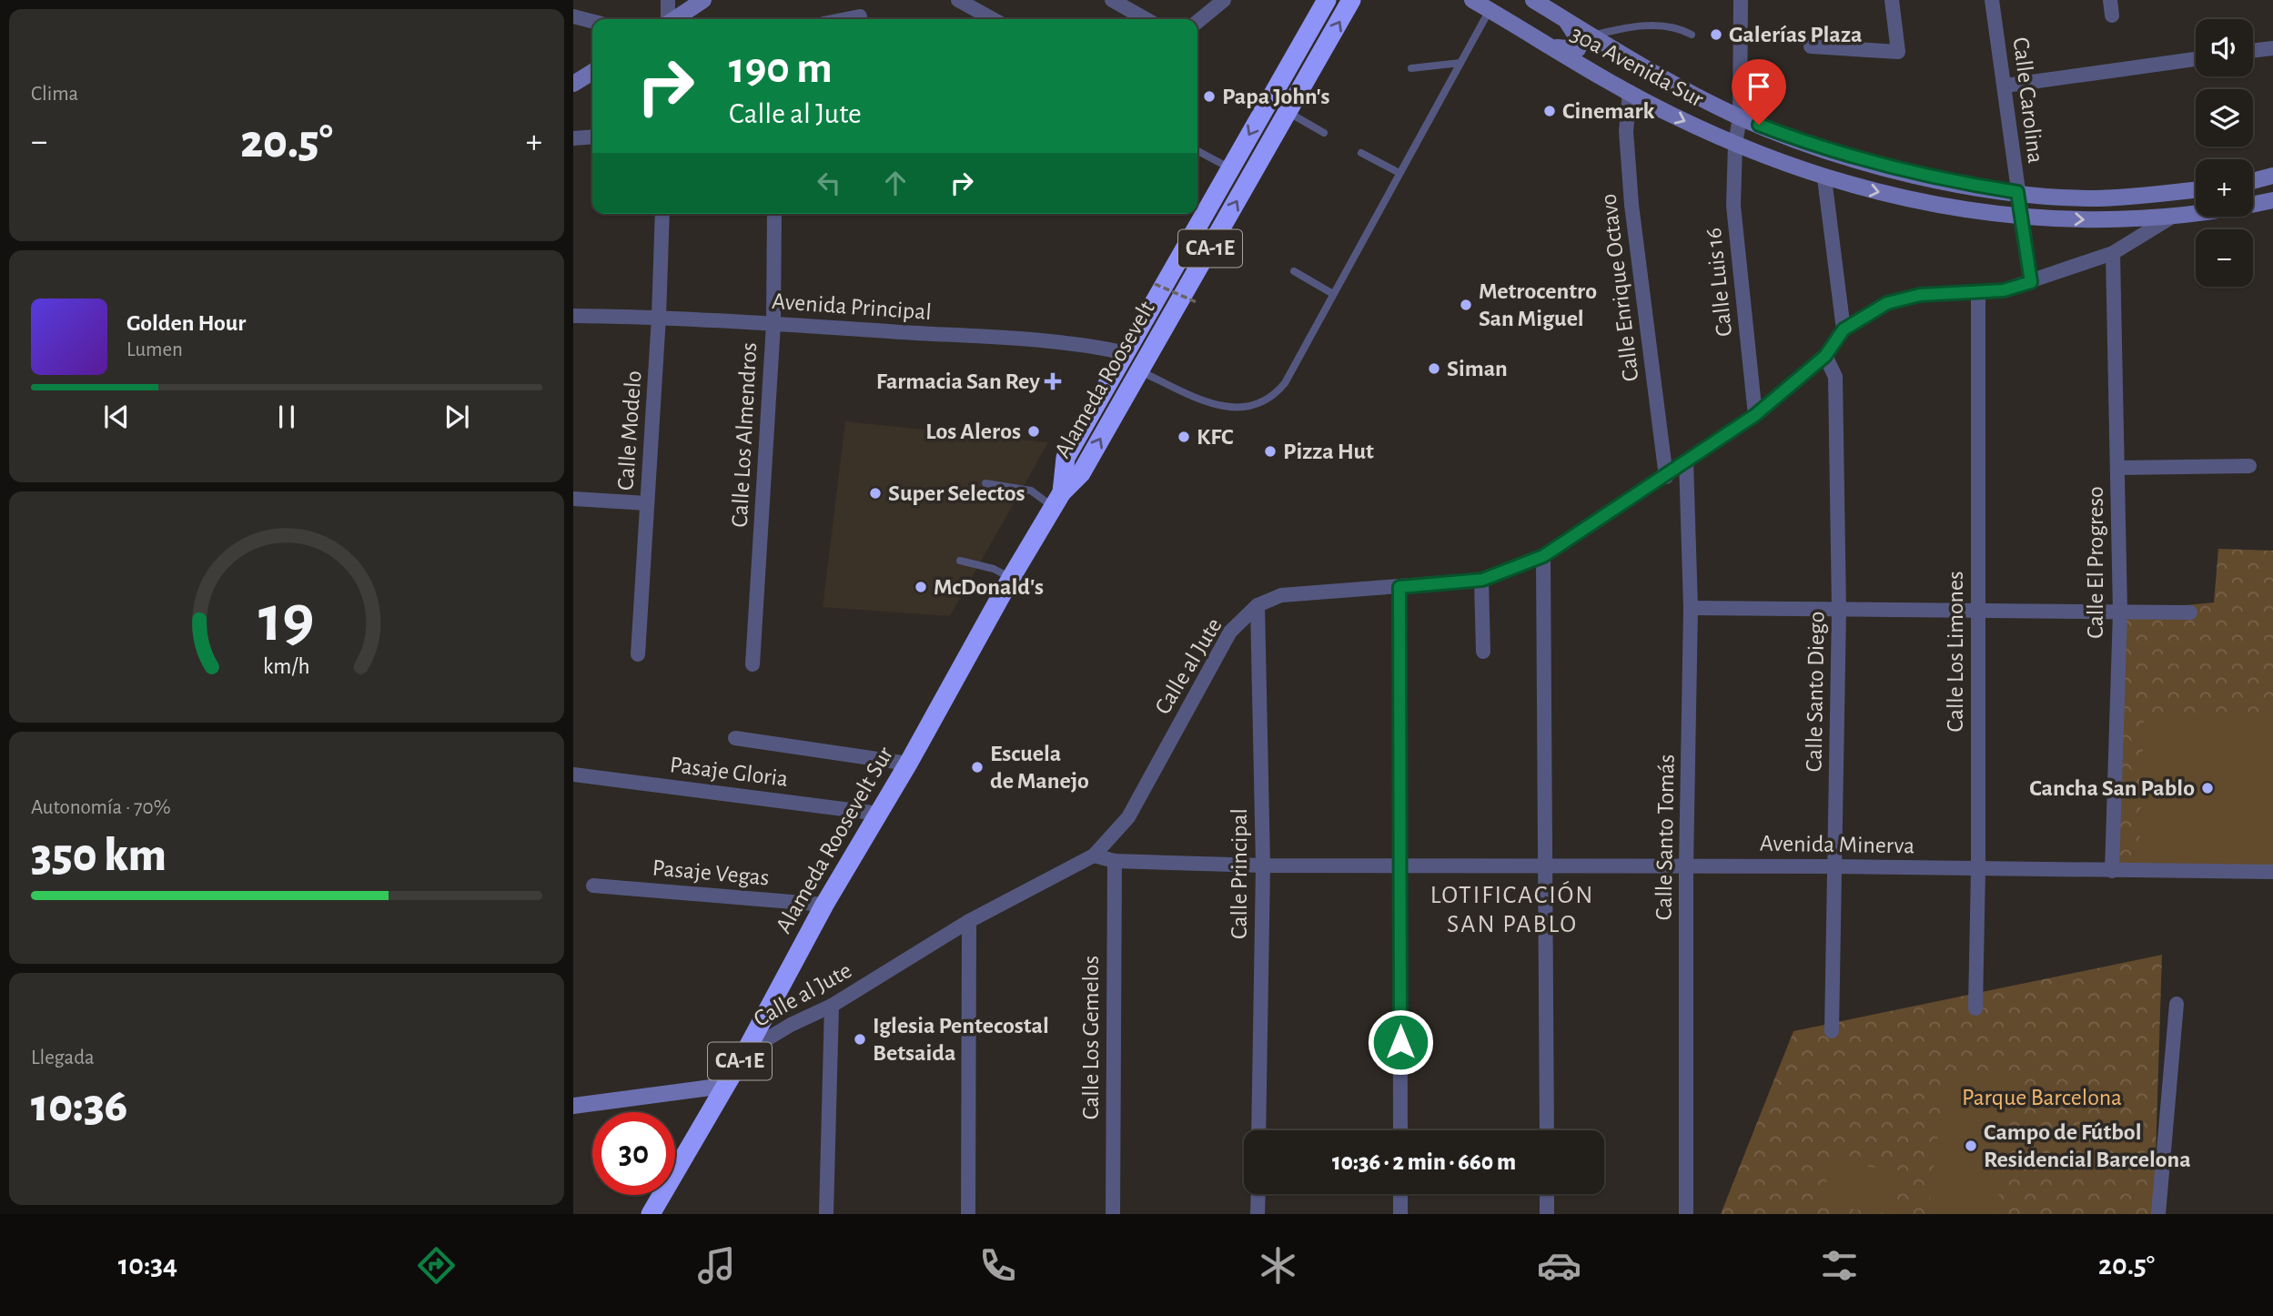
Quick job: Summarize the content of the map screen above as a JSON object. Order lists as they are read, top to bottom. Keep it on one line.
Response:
{"streets":{"highway":["CA-1E","Alameda Roosevelt","Alameda Roosevelt Sur"],"street":["30a Avenida Sur","Calle Carolina","Calle Luis 16","Calle Enrique Octavo","Avenida Principal","Calle Modelo","Calle Los Almendros","Calle El Progreso","Calle Los Limones","Calle al Jute","Calle Santo Diego","Pasaje Gloria","Calle Santo Tomás","Avenida Minerva","Pasaje Vegas","Calle Principal","Calle Los Gemelos"]},"crossings":[["30a Avenida Sur","Calle Carolina"],["30a Avenida Sur","Calle Luis 16"],["30a Avenida Sur","Calle Enrique Octavo"],["30a Avenida Sur","Calle al Jute"],["Calle Carolina","Calle al Jute"],["Calle Luis 16","Calle al Jute"],["Calle Enrique Octavo","Calle al Jute"],["Avenida Principal","Alameda Roosevelt"],["Avenida Principal","Calle Modelo"],["Avenida Principal","Calle Los Almendros"],["Alameda Roosevelt","Alameda Roosevelt Sur"],["Calle El Progreso","Calle al Jute"],["Calle El Progreso","Avenida Minerva"],["Calle Los Limones","Calle al Jute"],["Calle Los Limones","Avenida Minerva"],["Calle al Jute","Calle Santo Diego"],["Calle al Jute","Calle Santo Tomás"],["Calle al Jute","Alameda Roosevelt Sur"],["Calle al Jute","Avenida Minerva"],["Calle al Jute","Calle Principal"],["Calle Santo Diego","Avenida Minerva"],["Pasaje Gloria","Alameda Roosevelt Sur"],["Calle Santo Tomás","Avenida Minerva"],["Alameda Roosevelt Sur","Pasaje Vegas"],["Avenida Minerva","Calle Principal"],["Avenida Minerva","Calle Los Gemelos"]],"districts":["LOTIFICACIÓN SAN PABLO"],"parks":["Parque Barcelona"],"places":{"other":["Galerías Plaza","Papa John's","Cinemark","Metrocentro San Miguel","Siman","Los Aleros","KFC","Pizza Hut","Super Selectos","McDonald's","Escuela de Manejo","Cancha San Pablo","Iglesia Pentecostal Betsaida","Campo de Fútbol Residencial Barcelona"],"health":["Farmacia San Rey"]},"page":{"tile":["Clima",["Autonomía · 70%","350 km"],["Llegada","10:36"]],"map_buttons":["+","−"],"turn":["190 m","Calle al Jute"],"heat":["−","20.5°","+"],"song":["Golden Hour","Lumen"],"limit":"30","trip":"10:36 · 2 min · 660 m","tabs":["10:34","20.5°"],"gauge":["19","km/h"]}}
